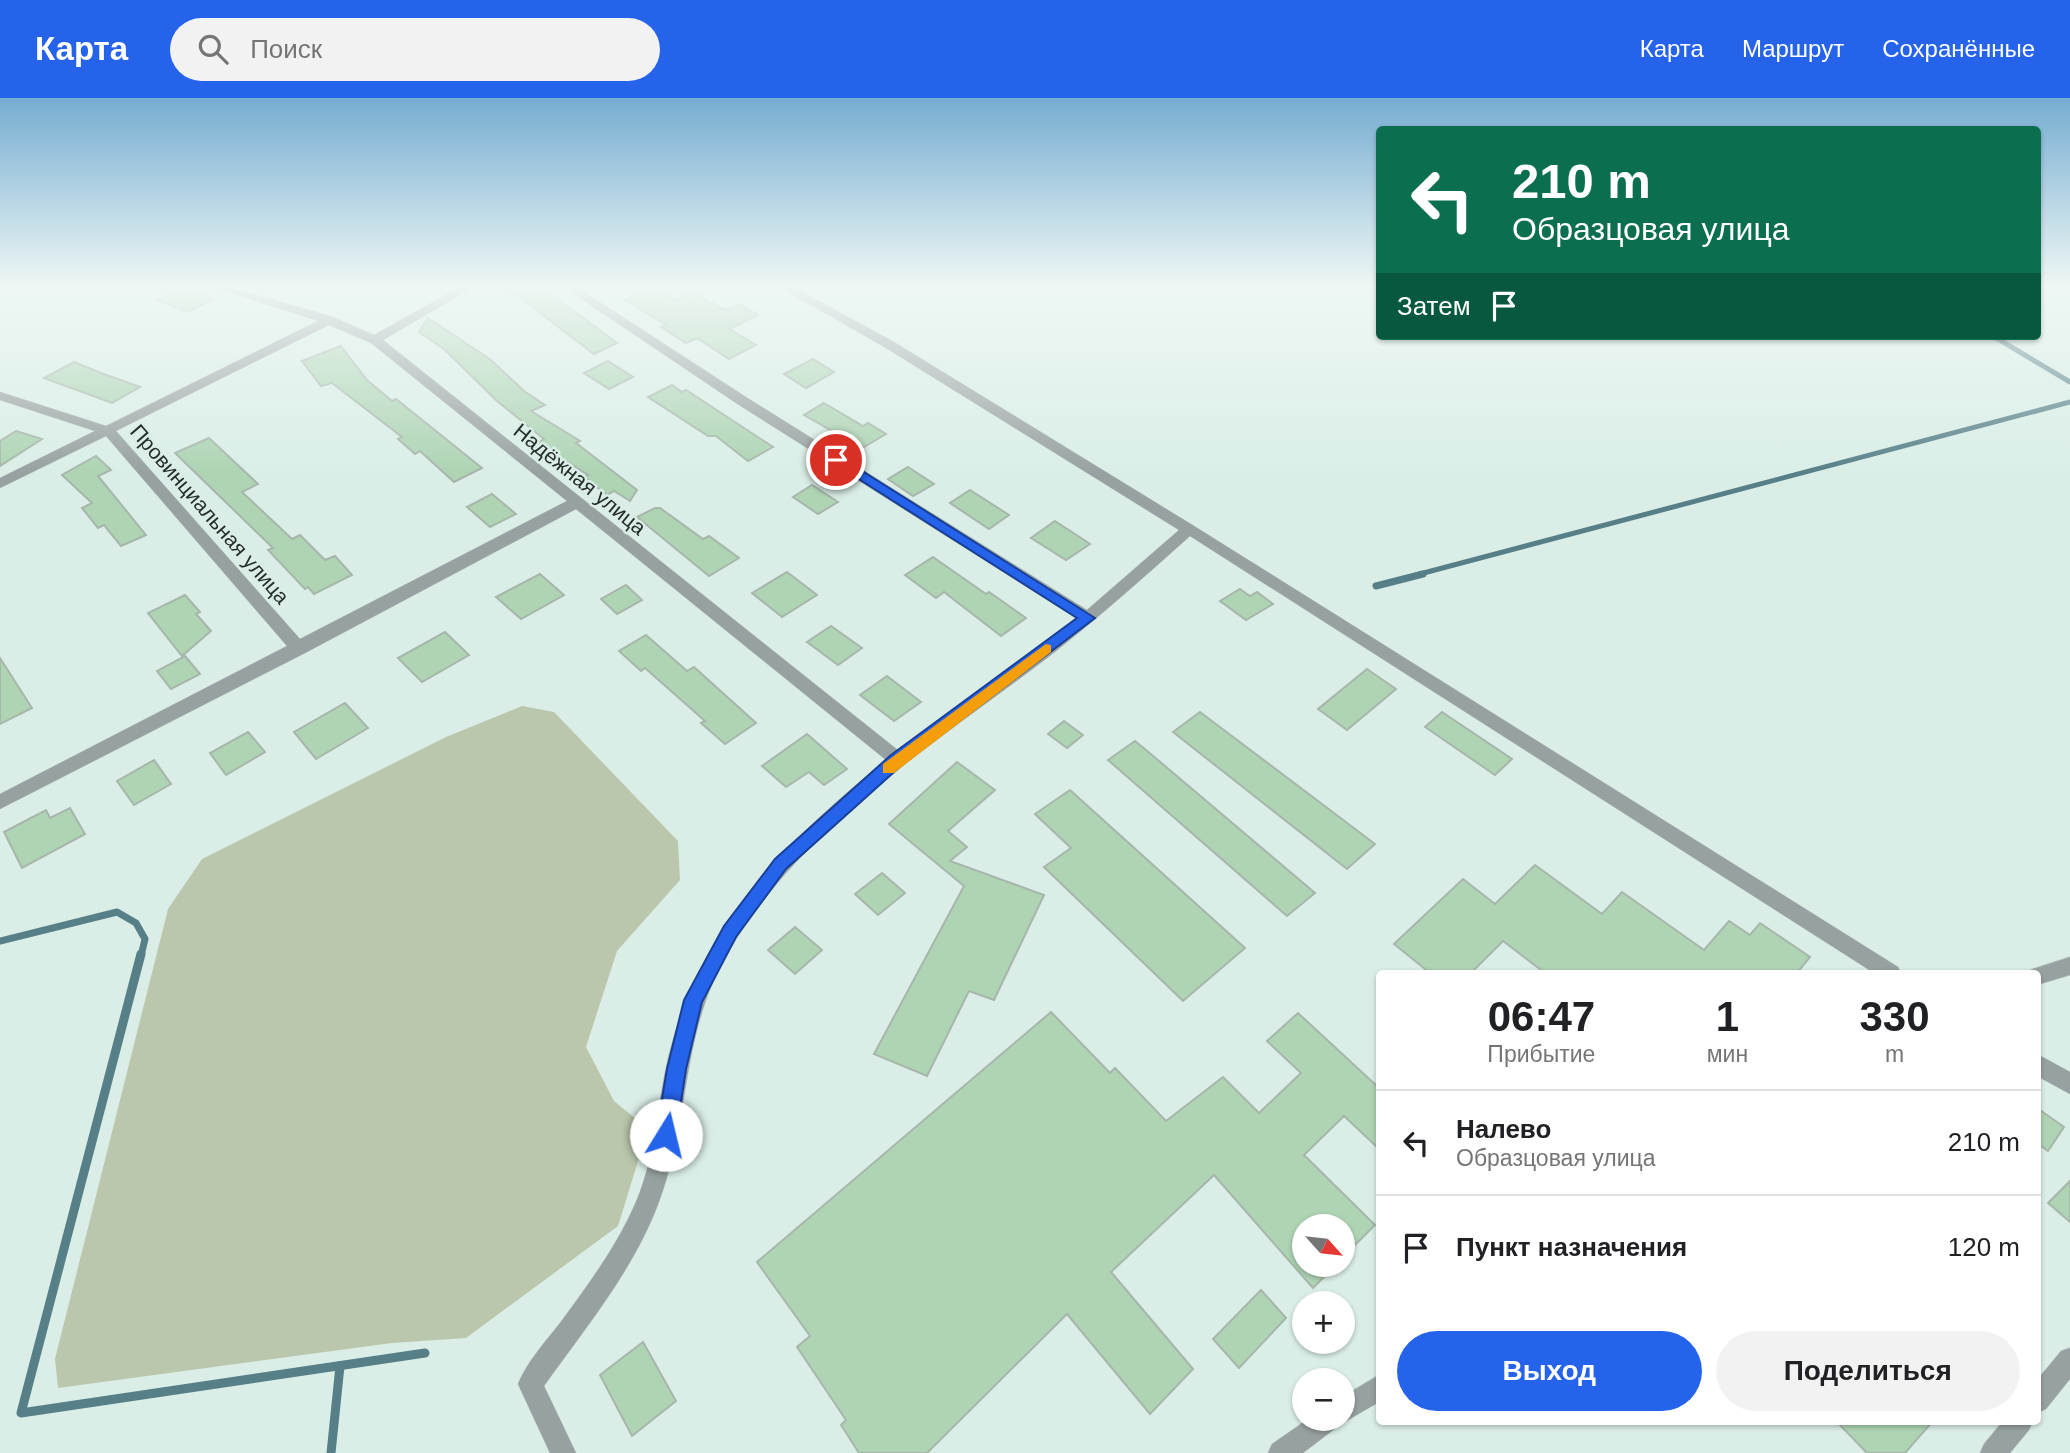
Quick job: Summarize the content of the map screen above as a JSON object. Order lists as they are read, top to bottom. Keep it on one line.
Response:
{"streets":{"street":["Надёжная улица","Провинциальная улица"]},"north":"bottom right","page":{"header":"Карта","search":"Поиск","nav":["Карта","Маршрут","Сохранённые"],"turn":["210 m","Образцовая улица"],"then":"Затем","eta":["06:47","Прибытие","1","мин","330","m"],"list":[{"name":"Налево","note":"Образцовая улица","value":"210 m"},{"name":"Пункт назначения","value":"120 m"}],"map_buttons":["+","−"],"buttons":["Выход","Поделиться"]}}
